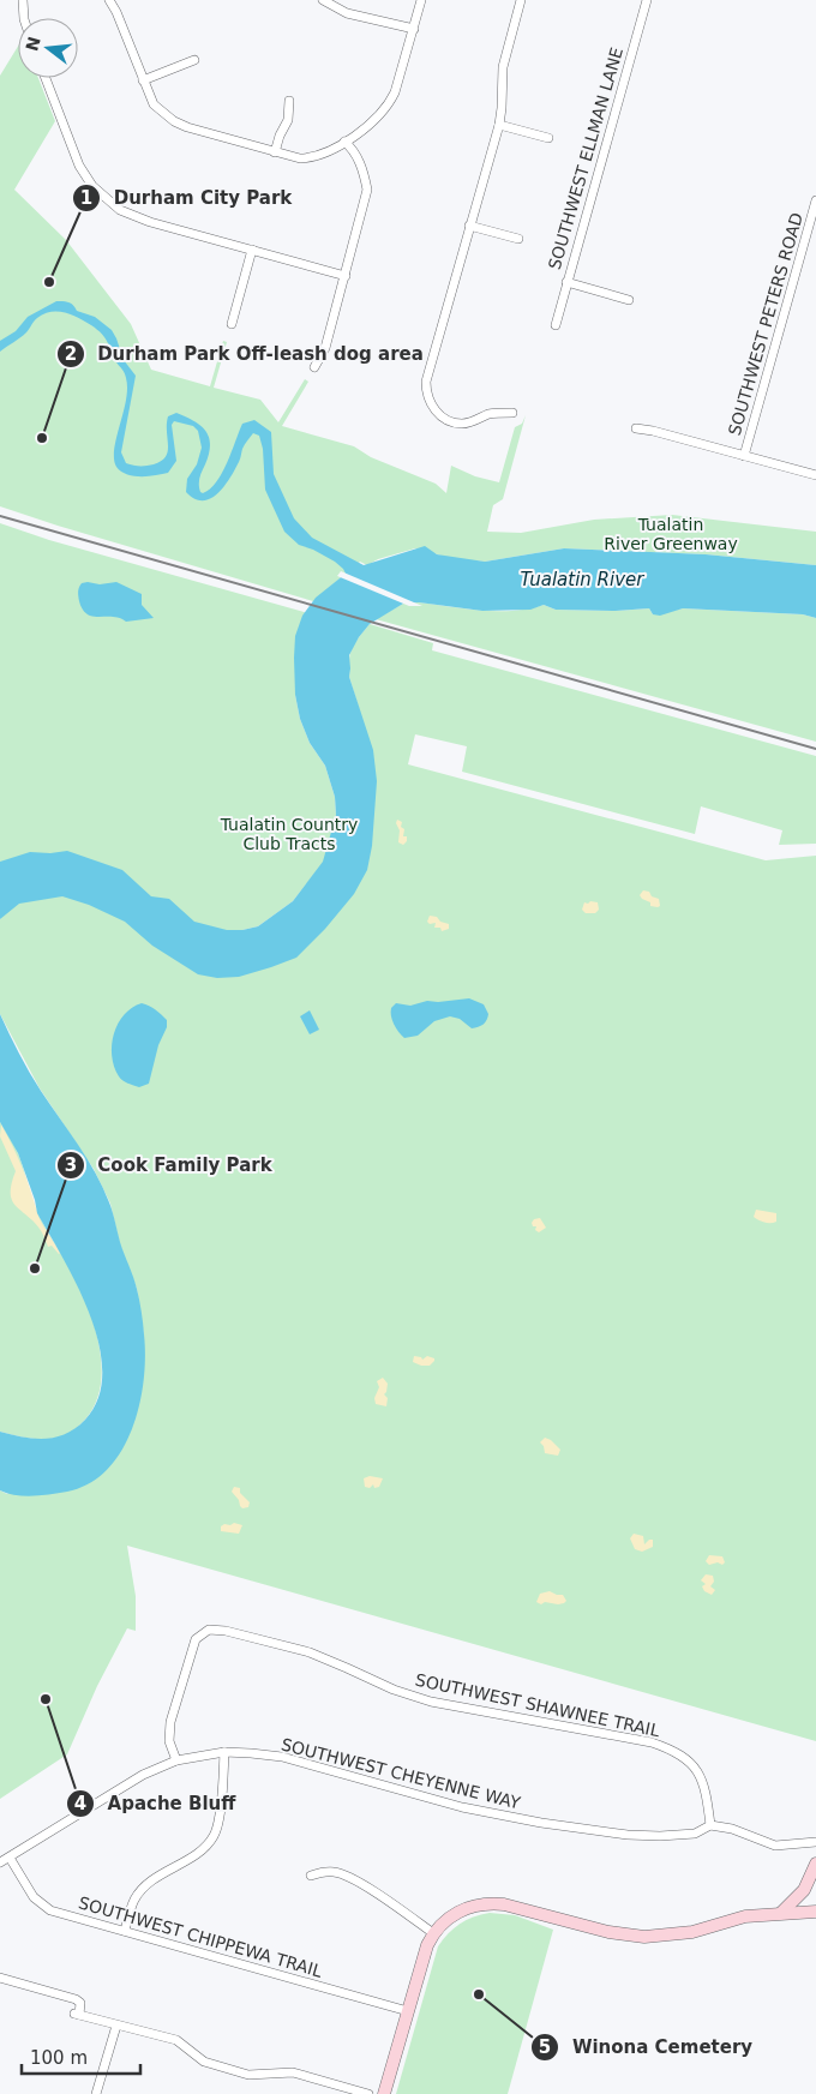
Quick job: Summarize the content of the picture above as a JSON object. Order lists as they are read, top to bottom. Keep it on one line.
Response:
{"streets":{"street":["SOUTHWEST ELLMAN LANE","SOUTHWEST PETERS ROAD","SOUTHWEST SHAWNEE TRAIL","SOUTHWEST CHEYENNE WAY","SOUTHWEST CHIPPEWA TRAIL"]},"crossings":[["SOUTHWEST SHAWNEE TRAIL","SOUTHWEST CHEYENNE WAY"],["SOUTHWEST CHEYENNE WAY","SOUTHWEST CHIPPEWA TRAIL"]],"water":["Tualatin River"],"parks":["Tualatin River Greenway","Tualatin Country Club Tracts"],"places":["Durham City Park","Durham Park Off-leash dog area","Cook Family Park","Apache Bluff","Winona Cemetery"],"scale_bar":"100 m","north":"left"}
